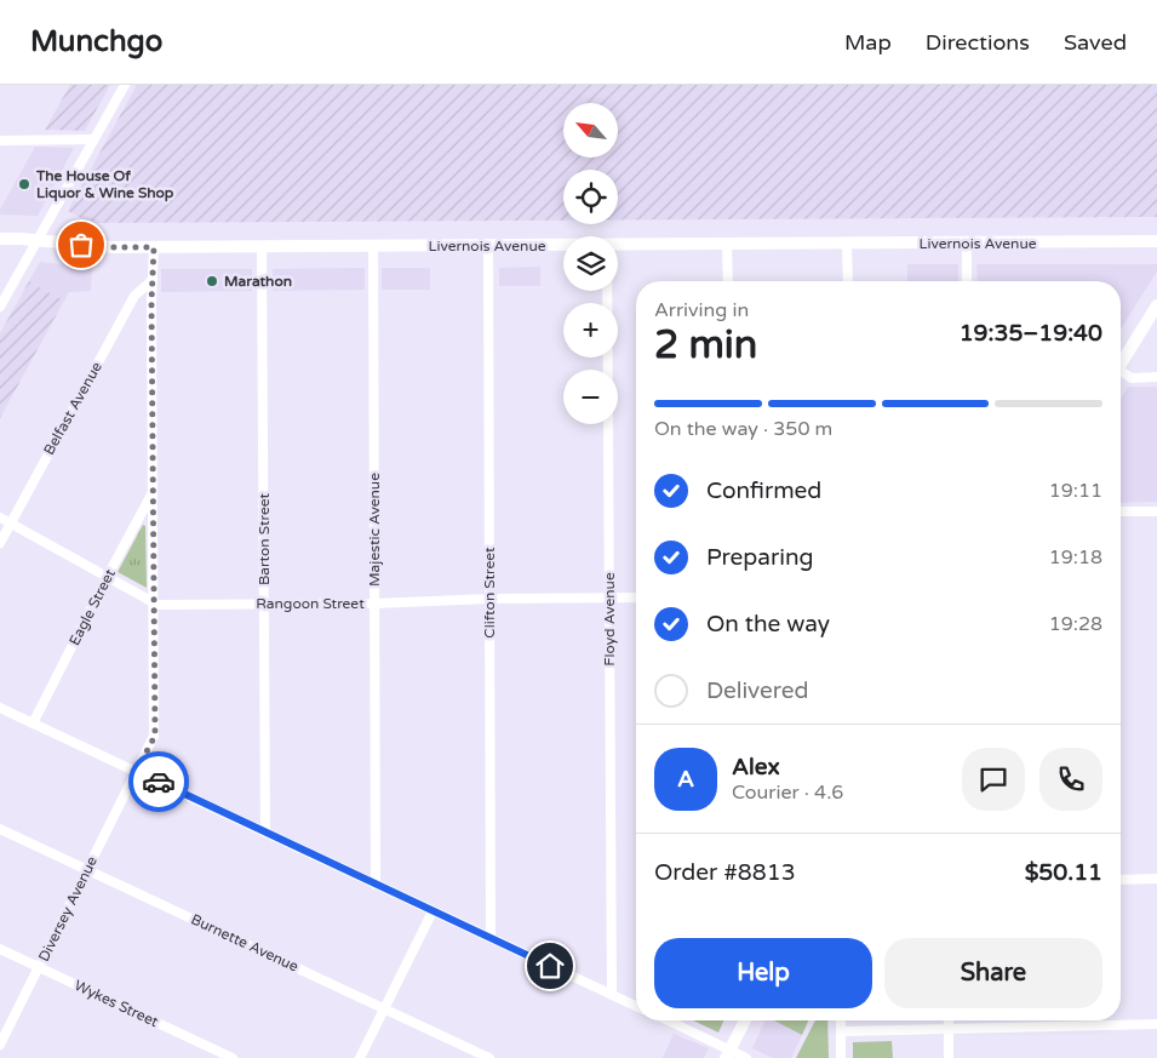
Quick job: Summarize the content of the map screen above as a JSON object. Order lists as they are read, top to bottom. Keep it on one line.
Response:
{"streets":{"main road":["Livernois Avenue"],"street":["Belfast Avenue","Majestic Avenue","Barton Street","Clifton Street","Rangoon Street","Eagle Street","Floyd Avenue","Diversey Avenue","Burnette Avenue","Wykes Street"]},"crossings":[["Livernois Avenue","Majestic Avenue"],["Livernois Avenue","Barton Street"],["Livernois Avenue","Clifton Street"],["Livernois Avenue","Diversey Avenue"],["Belfast Avenue","Diversey Avenue"],["Majestic Avenue","Rangoon Street"],["Barton Street","Rangoon Street"],["Clifton Street","Rangoon Street"],["Rangoon Street","Floyd Avenue"],["Rangoon Street","Diversey Avenue"],["Eagle Street","Diversey Avenue"],["Diversey Avenue","Burnette Avenue"],["Diversey Avenue","Wykes Street"]],"places":["The House Of Liquor & Wine Shop","Marathon"],"north":"top left","page":{"header":"Munchgo","nav":["Map","Directions","Saved"],"map_buttons":["+","−"],"heading":["2 min","Arriving in","19:35–19:40"],"panel":["Alex","Courier · 4.6","Order #8813","$50.11"],"bar":"On the way · 350 m","list":[["Confirmed","19:11"],["Preparing","19:18"],["On the way","19:28"],"Delivered"],"round":"A","buttons":["Help","Share"]}}
